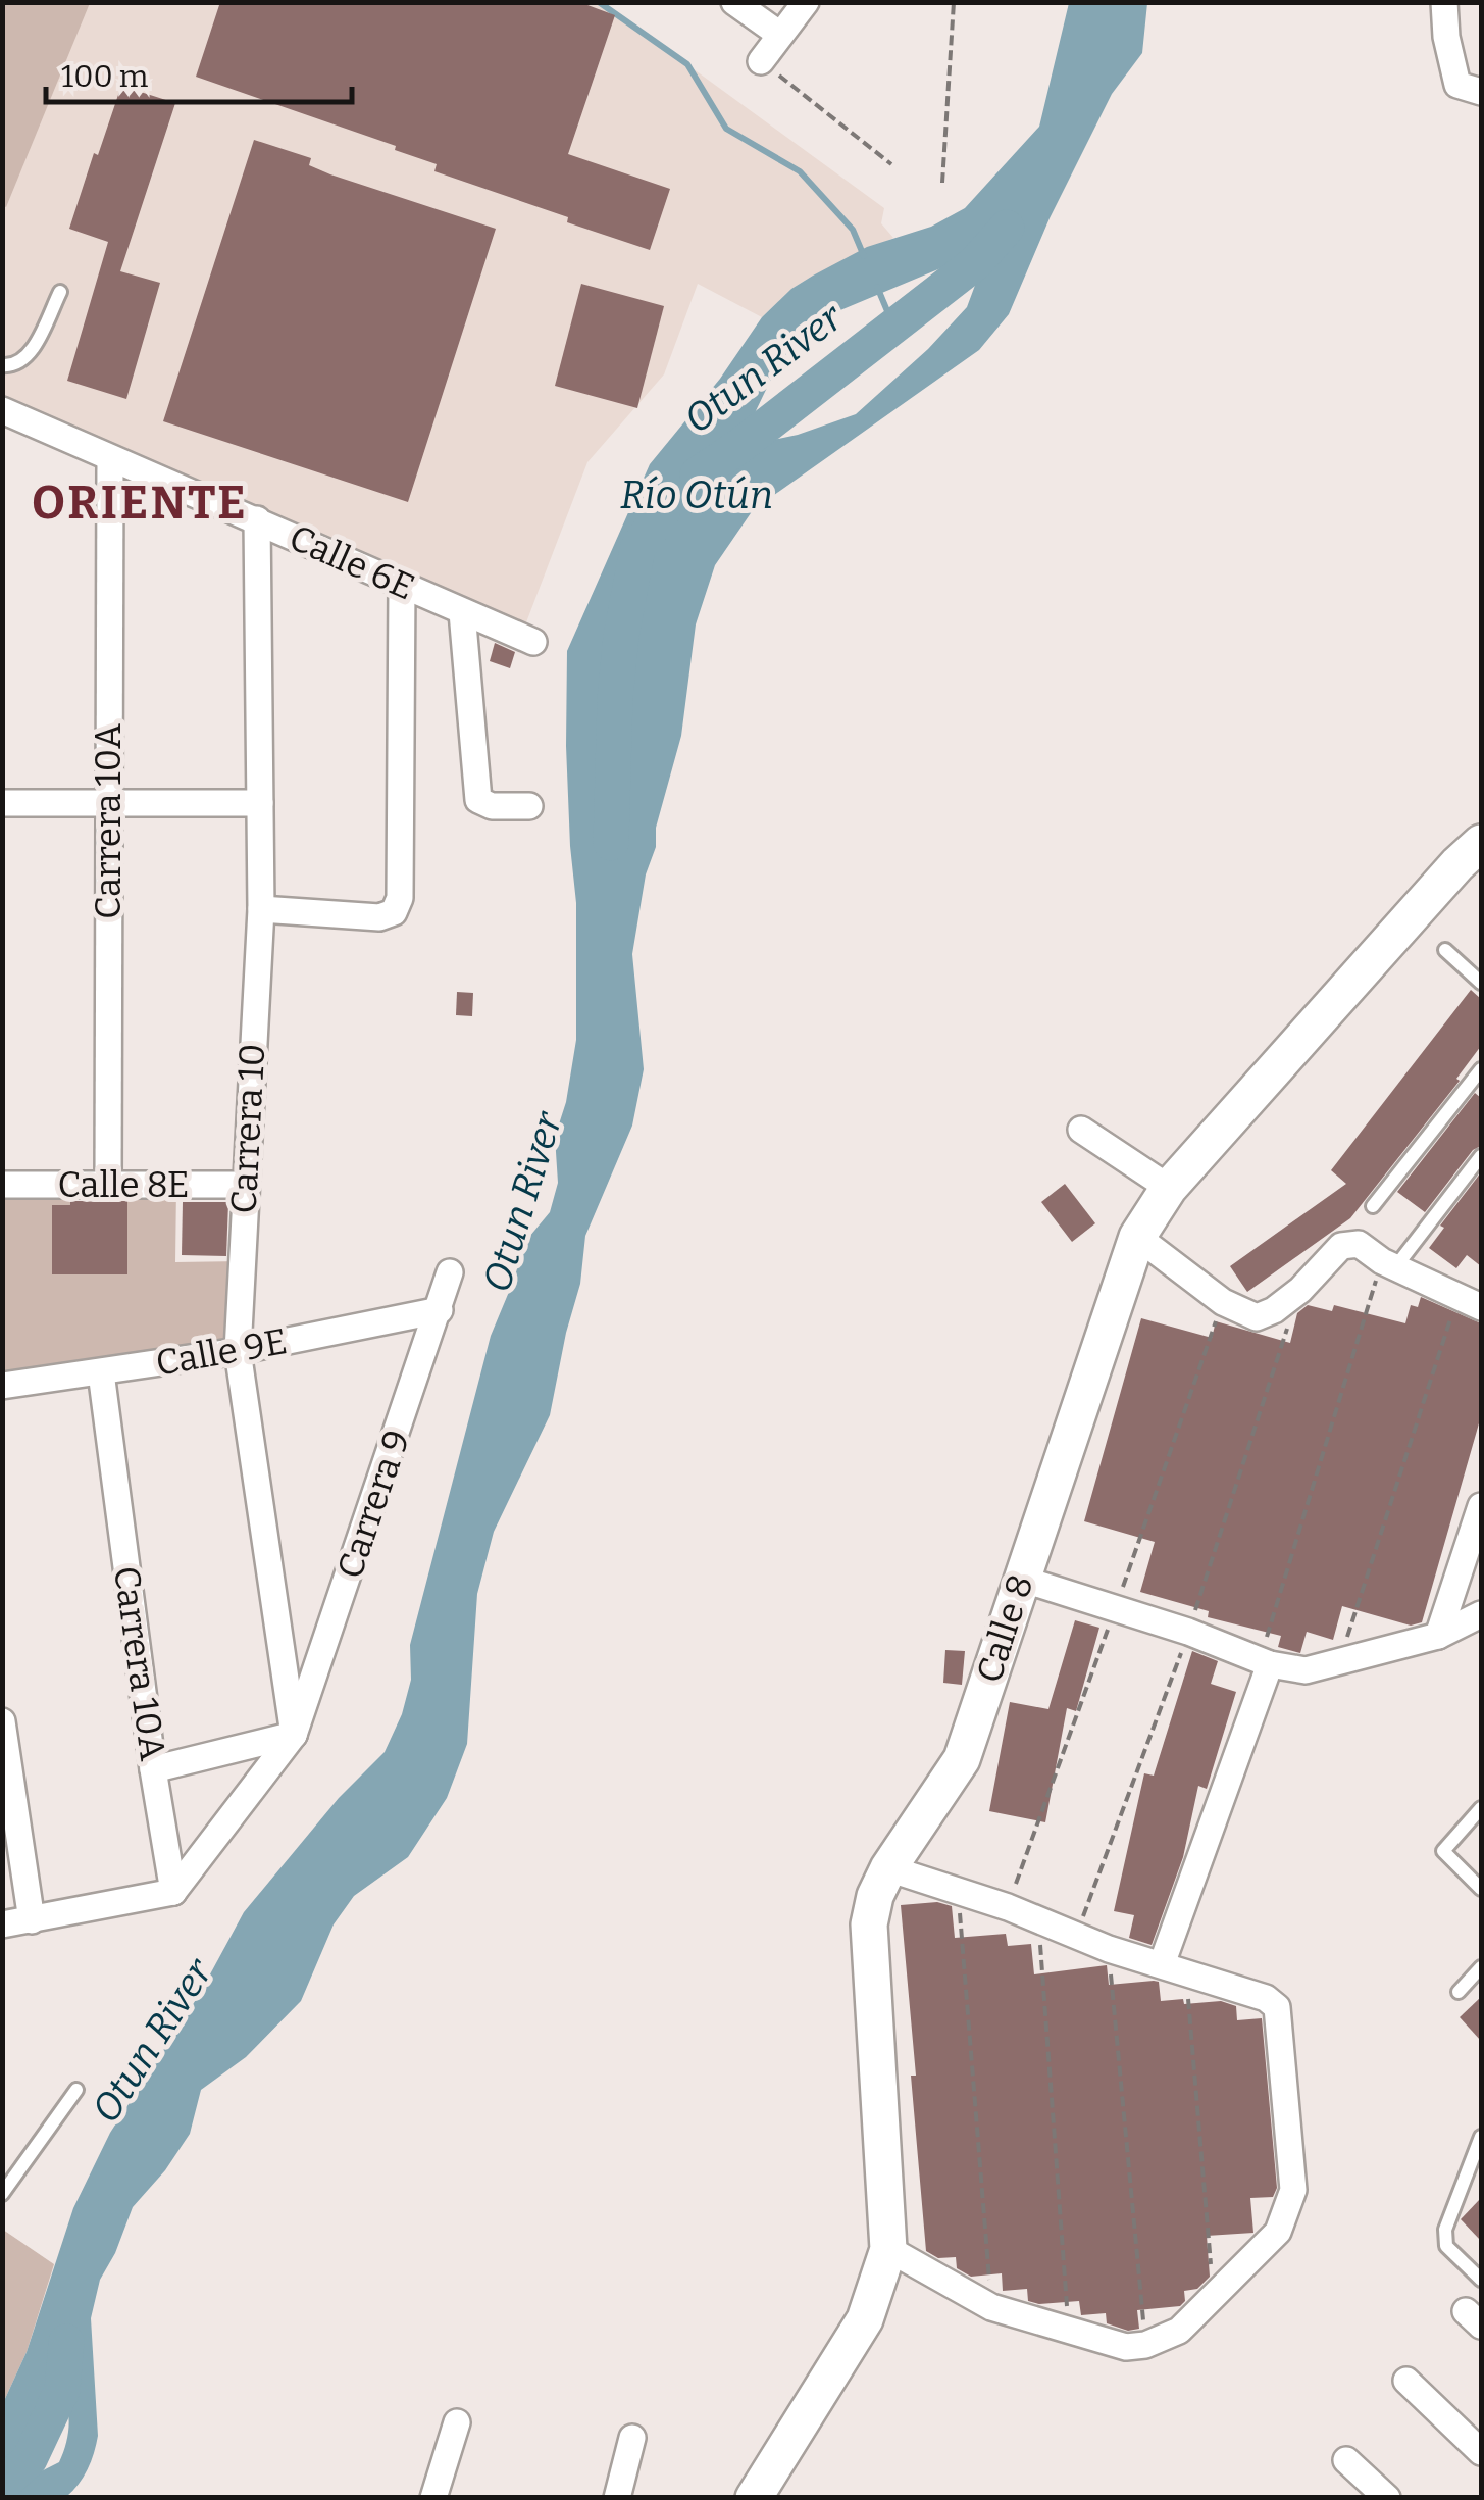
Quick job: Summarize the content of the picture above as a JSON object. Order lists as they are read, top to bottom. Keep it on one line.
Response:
{"streets":{"street":["Calle 6E","Carrera 10A","Carrera 10","Calle 8E","Calle 9E","Carrera 9","Calle 8"]},"crossings":[["Calle 6E","Carrera 10A"],["Calle 6E","Carrera 10"],["Carrera 10A","Calle 8E"],["Carrera 10A","Calle 9E"],["Carrera 10A","Carrera 9"],["Carrera 10","Calle 8E"],["Carrera 10","Calle 9E"],["Carrera 10","Carrera 9"],["Calle 9E","Carrera 9"]],"districts":["ORIENTE"],"water":["Otun River","Río Otún"],"scale_bar":"100 m"}
